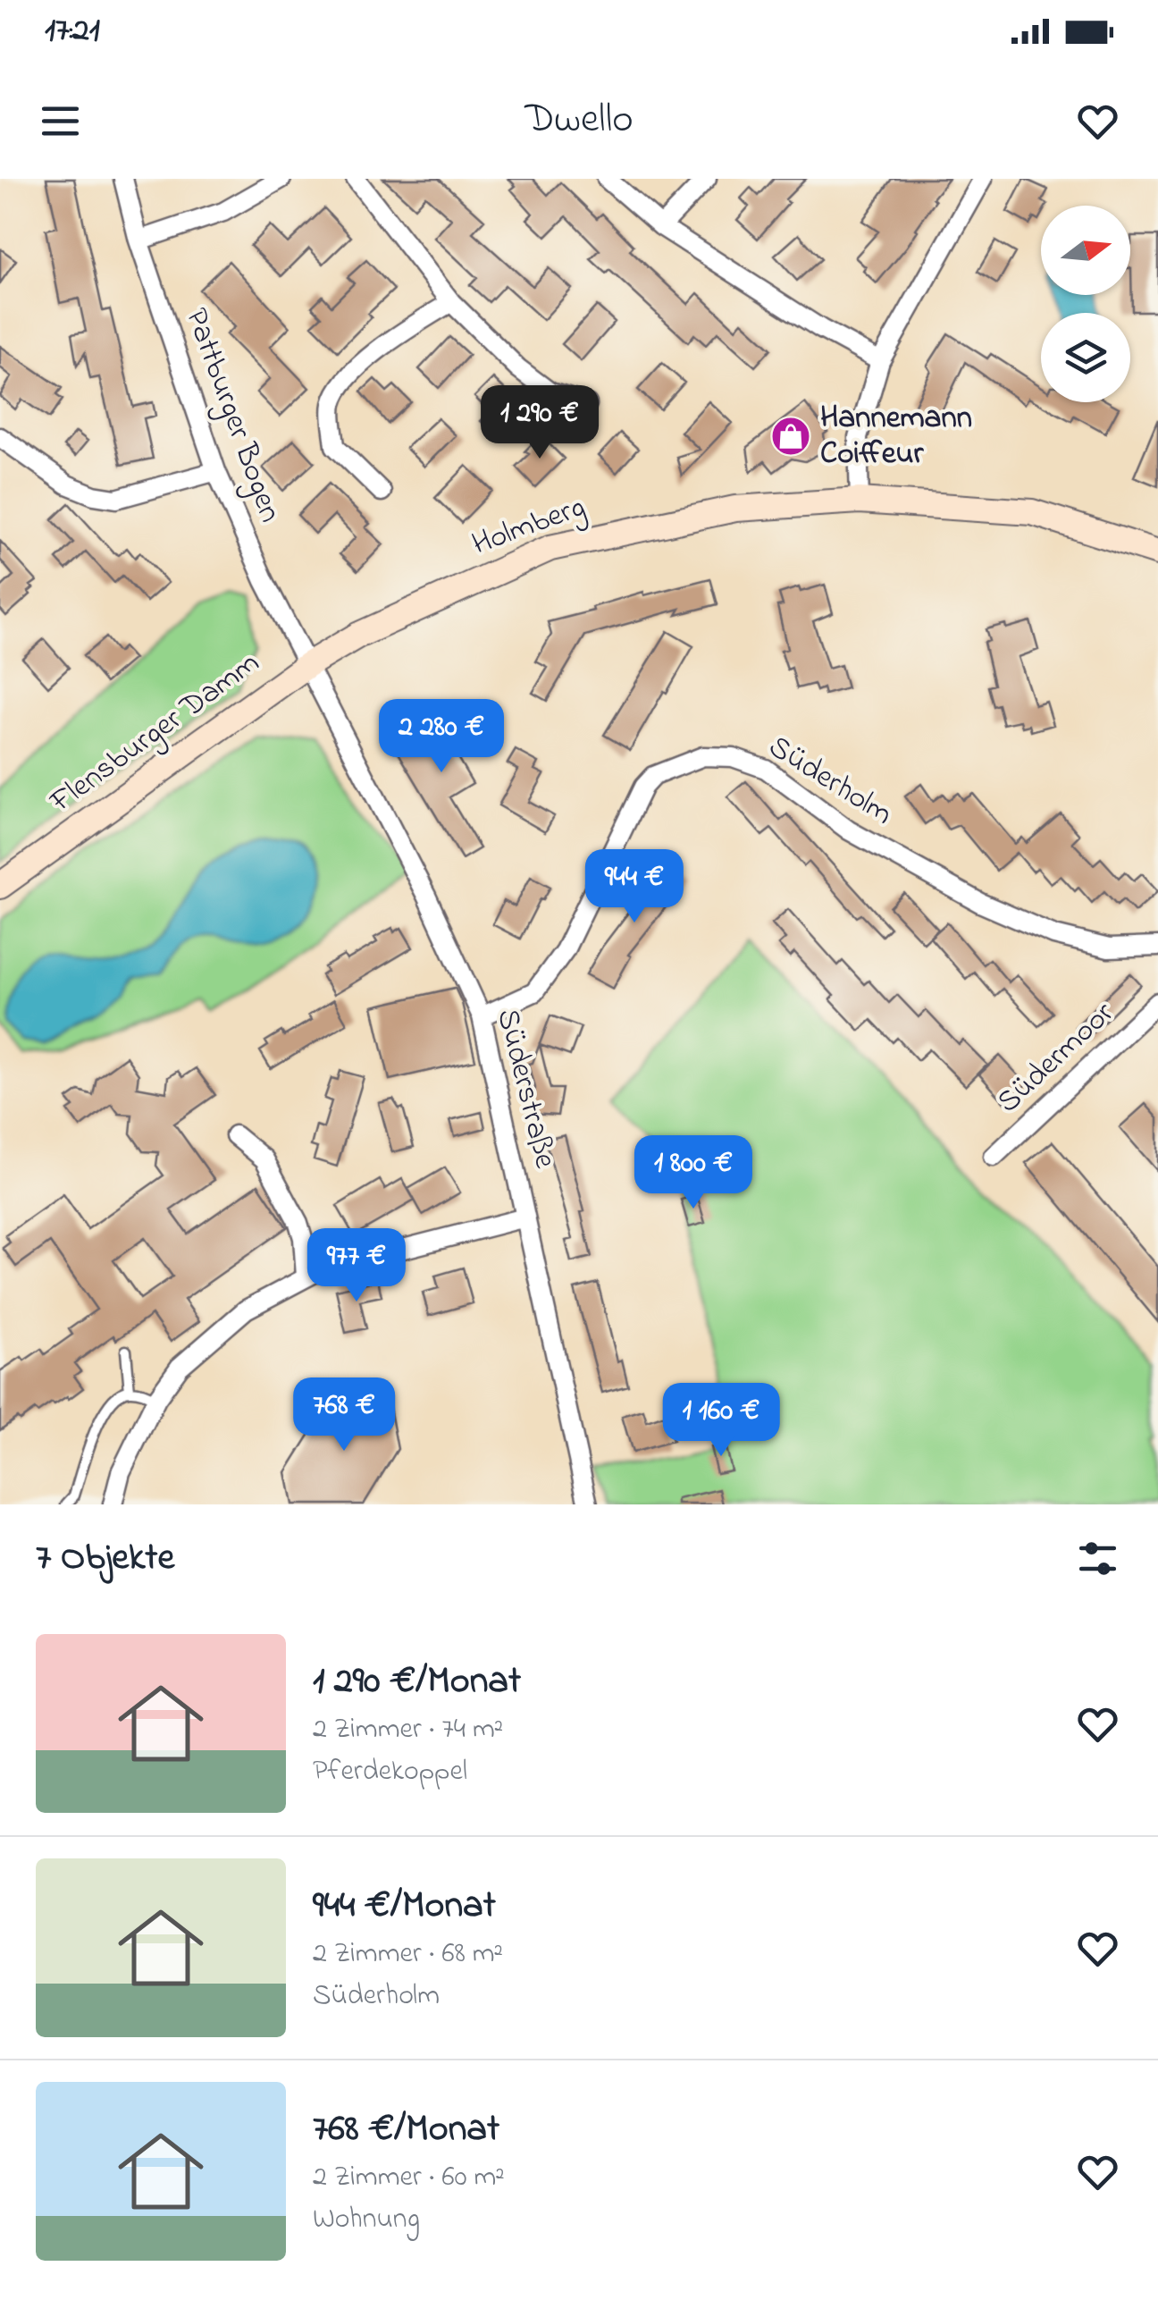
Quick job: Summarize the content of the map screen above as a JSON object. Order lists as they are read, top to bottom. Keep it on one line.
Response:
{"streets":{"street":["Pattburger Bogen","Holmberg","Flensburger Damm","Süderholm","Südermoor","Süderstraße"]},"crossings":[["Pattburger Bogen","Holmberg"],["Pattburger Bogen","Flensburger Damm"],["Pattburger Bogen","Süderstraße"],["Holmberg","Flensburger Damm"],["Holmberg","Süderstraße"],["Flensburger Damm","Süderstraße"],["Süderholm","Süderstraße"]],"places":{"shop":["Hannemann Coiffeur"]},"north":"right","page":{"status":"17:21","header":"Dwello","price":["1 290 €","2 280 €","944 €","1 800 €","977 €","768 €","1 160 €"],"heading":"7 Objekte","list":[{"name":"1 290 €/Monat","note":"2 Zimmer · 74 m² · Pferdekoppel"},{"name":"944 €/Monat","note":"2 Zimmer · 68 m² · Süderholm"},{"name":"768 €/Monat","note":"2 Zimmer · 60 m² · Wohnung"}]}}
